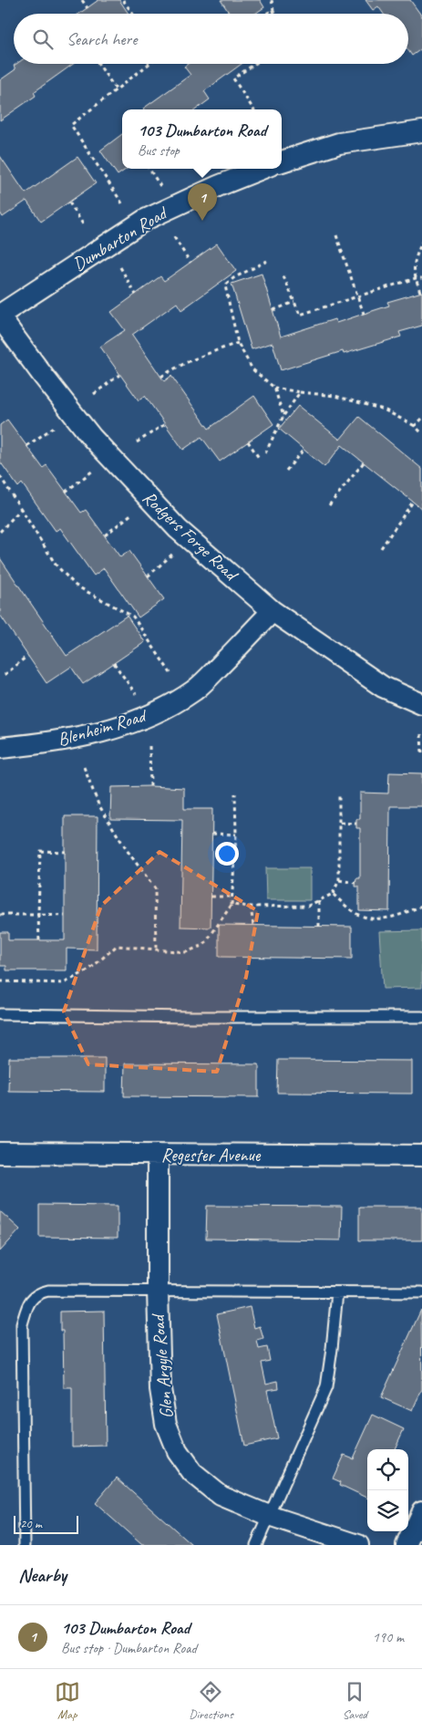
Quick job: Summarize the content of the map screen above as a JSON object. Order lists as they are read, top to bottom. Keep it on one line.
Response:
{"streets":{"street":["Dumbarton Road","Rodgers Forge Road","Blenheim Road","Regester Avenue","Glen Argyle Road"]},"crossings":[["Dumbarton Road","Rodgers Forge Road"],["Rodgers Forge Road","Blenheim Road"],["Regester Avenue","Glen Argyle Road"]],"scale_bar":"20 m","page":{"search":"Search here","popup":["103 Dumbarton Road","Bus stop"],"pins":"1","scale":"20 m","heading":"Nearby","list":[{"mark":"1","name":"103 Dumbarton Road","note":"Bus stop · Dumbarton Road","value":"190 m"}],"nav":["Map","Directions","Saved"]}}
